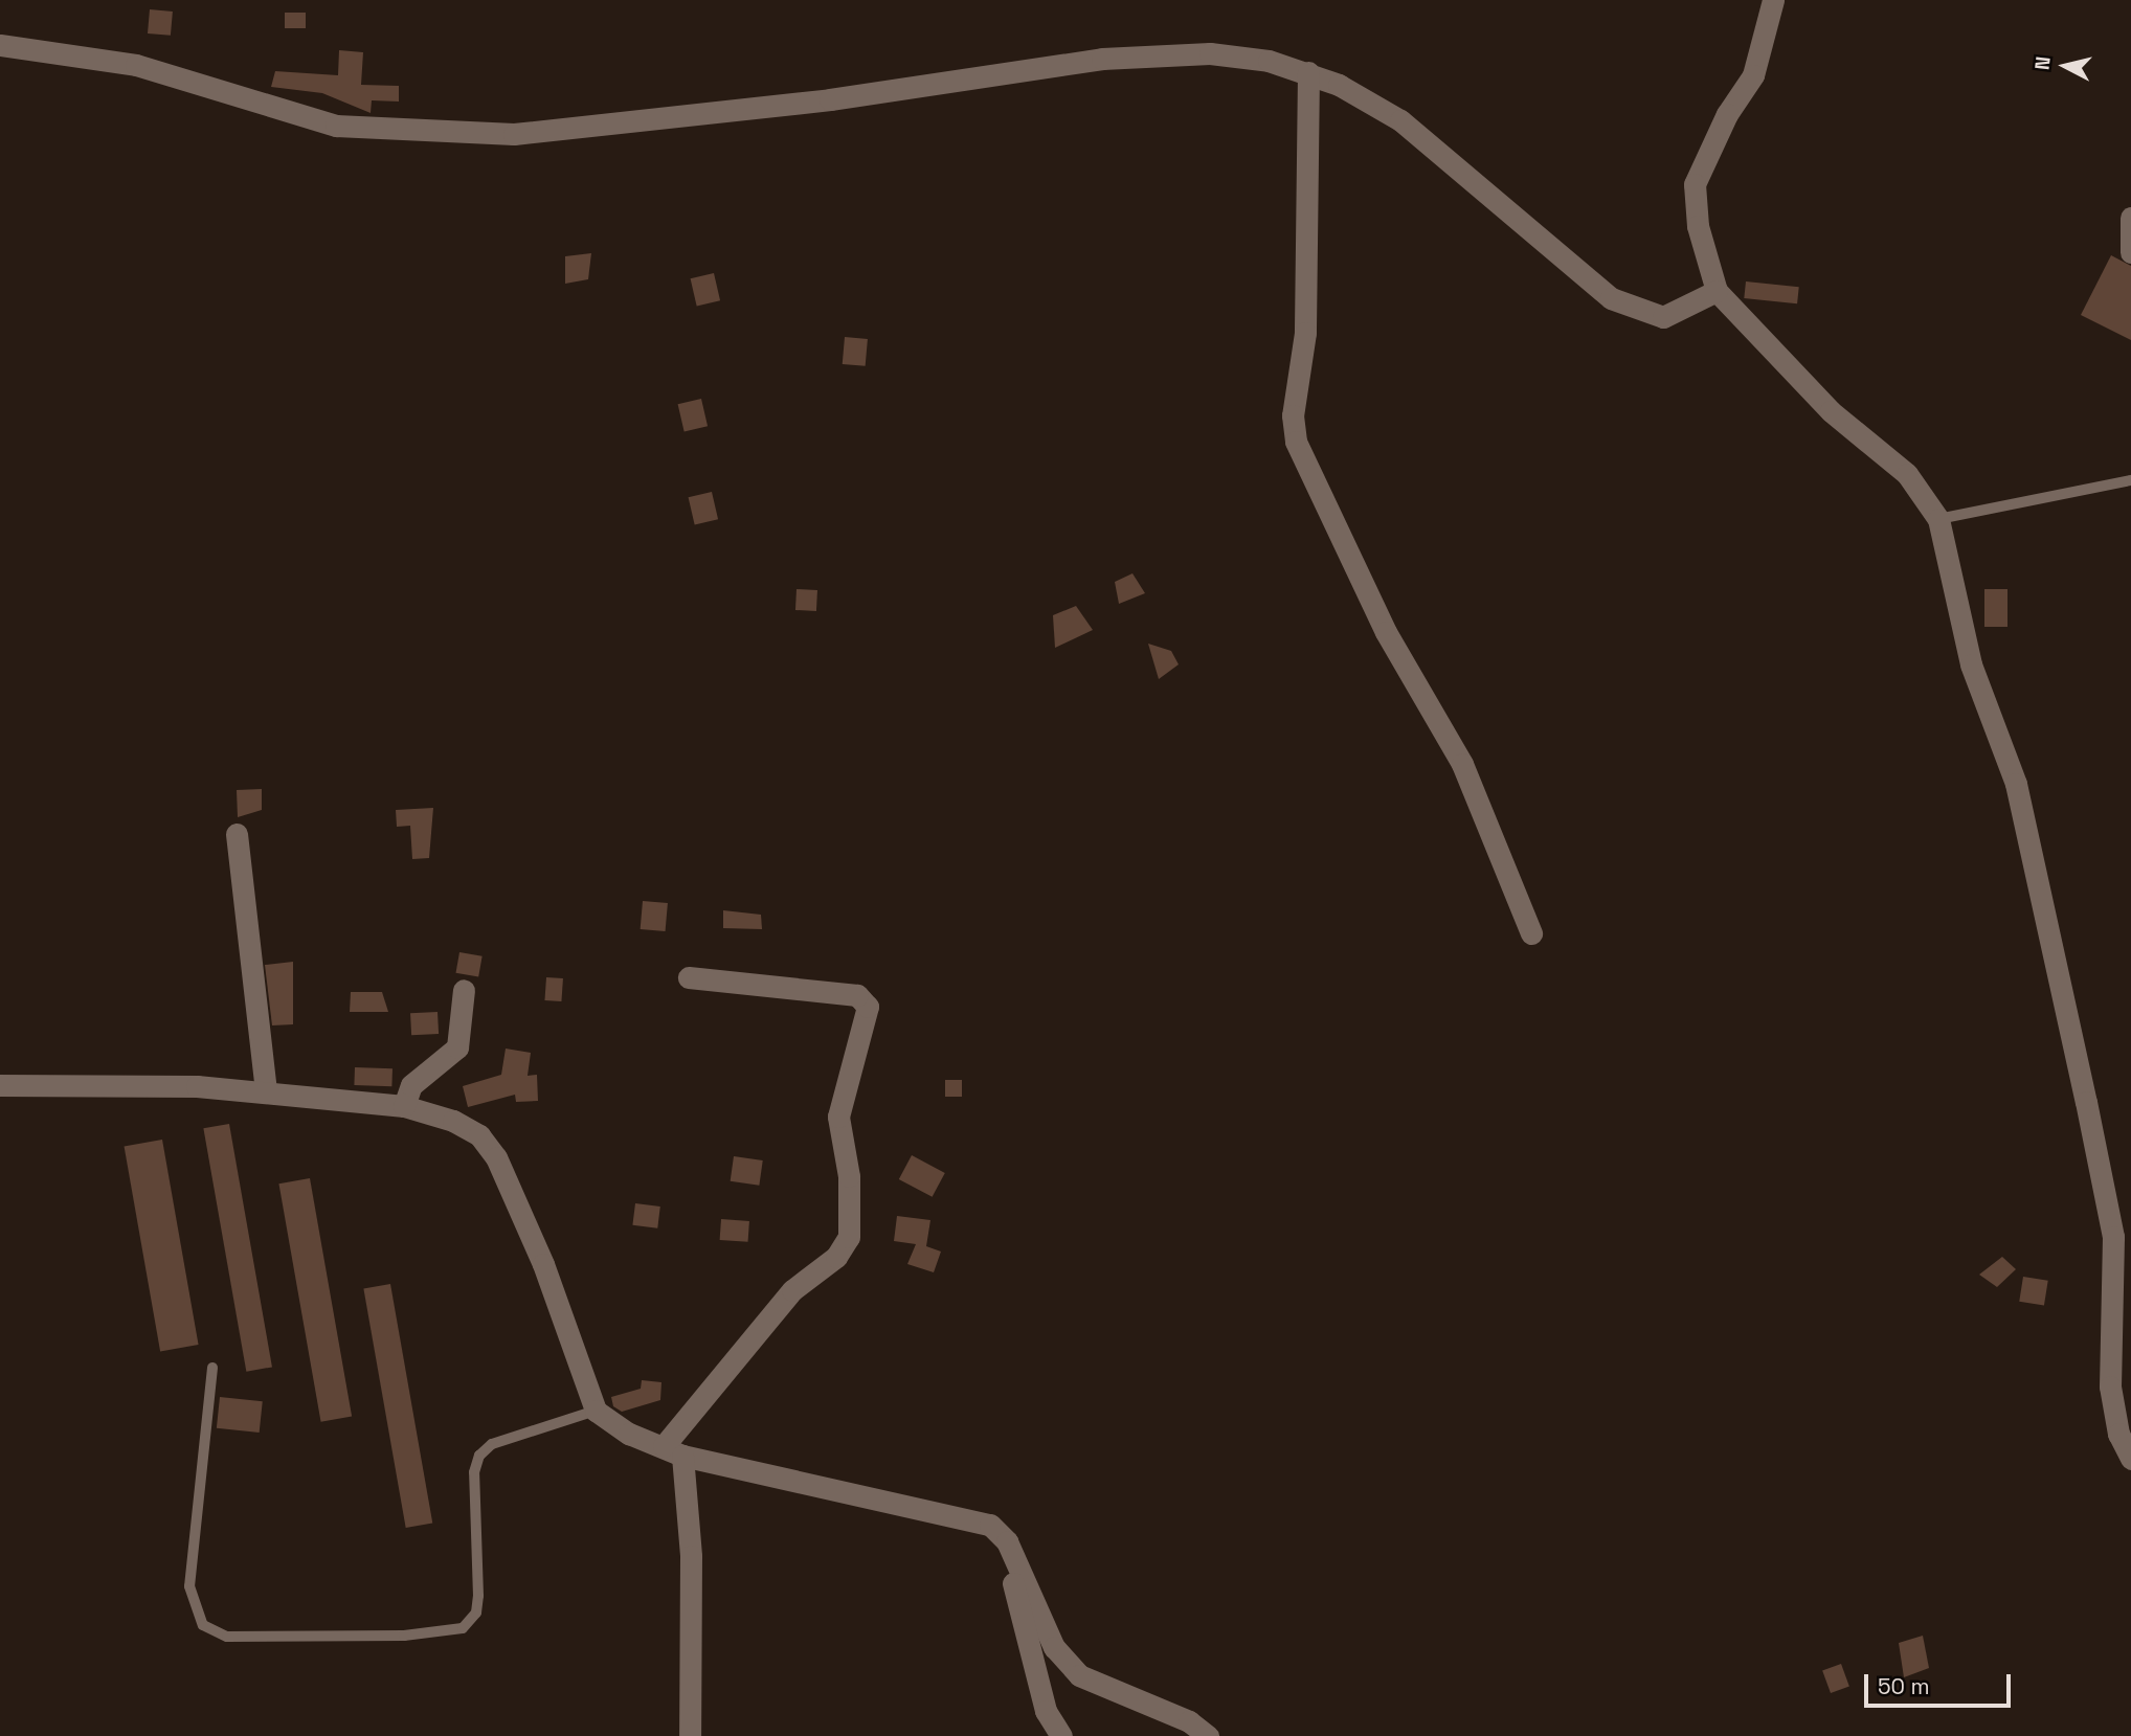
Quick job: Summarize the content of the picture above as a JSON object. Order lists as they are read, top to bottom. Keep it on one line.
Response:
{"scale_bar":"50 m","north":"left"}
